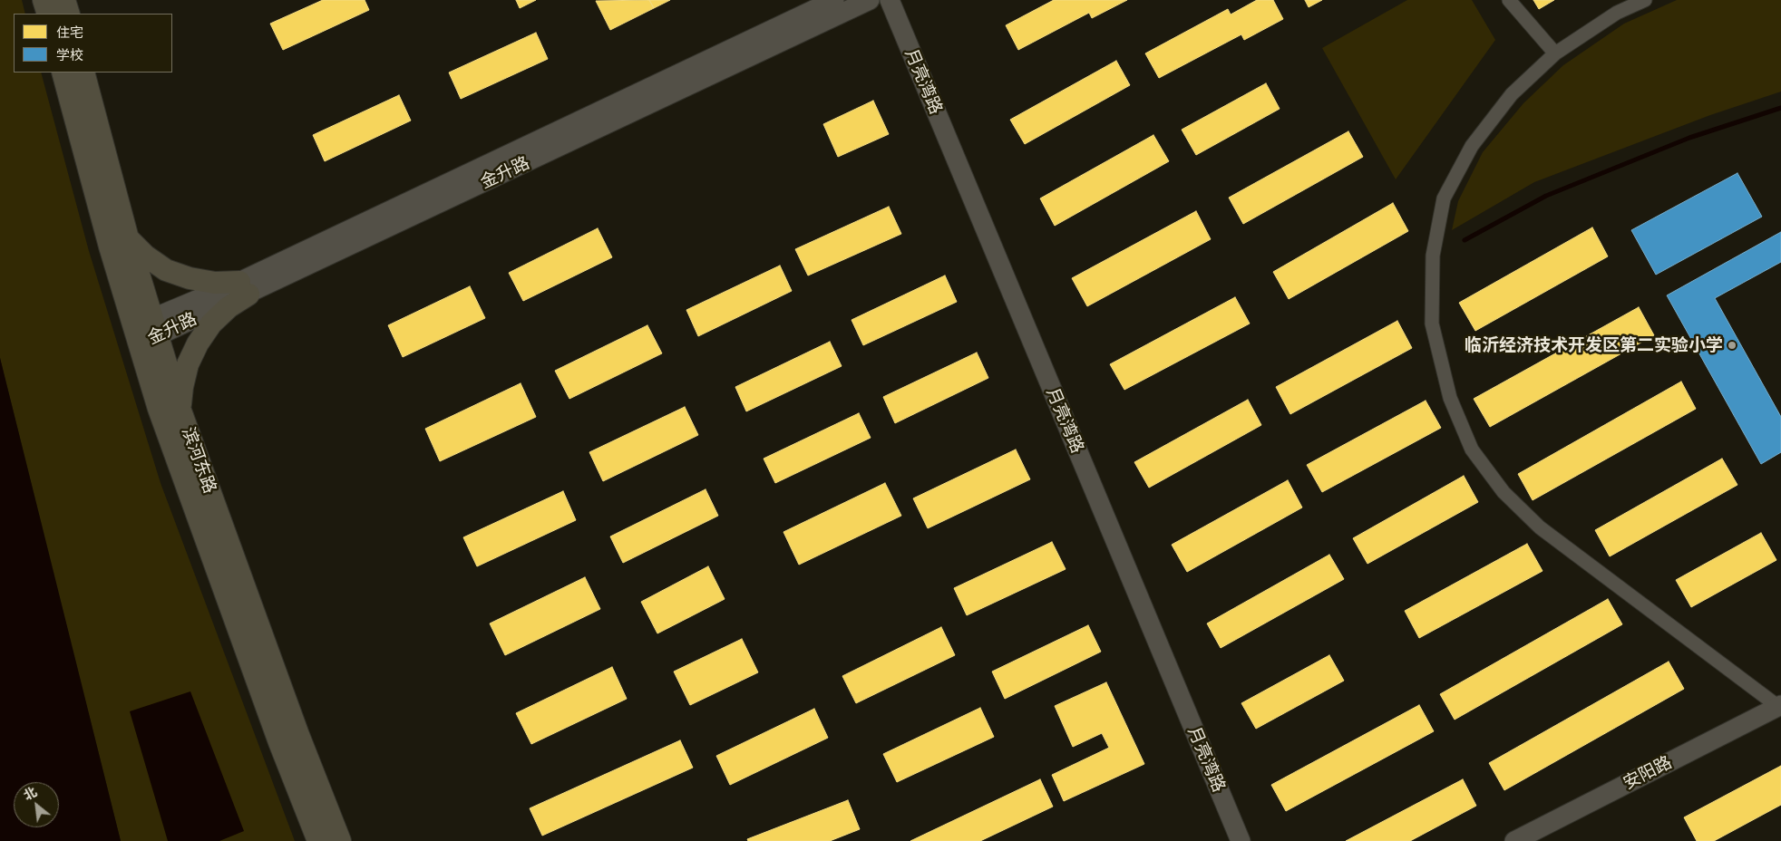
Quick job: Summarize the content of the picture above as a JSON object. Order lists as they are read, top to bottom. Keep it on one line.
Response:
{"streets":{"main road":["月亮湾路","金升路","滨河东路","安阳路"]},"crossings":[["金升路","滨河东路"]],"places":["临沂经济技术开发区第二实验小学"],"legend":["住宅","学校"],"north":"top left"}
